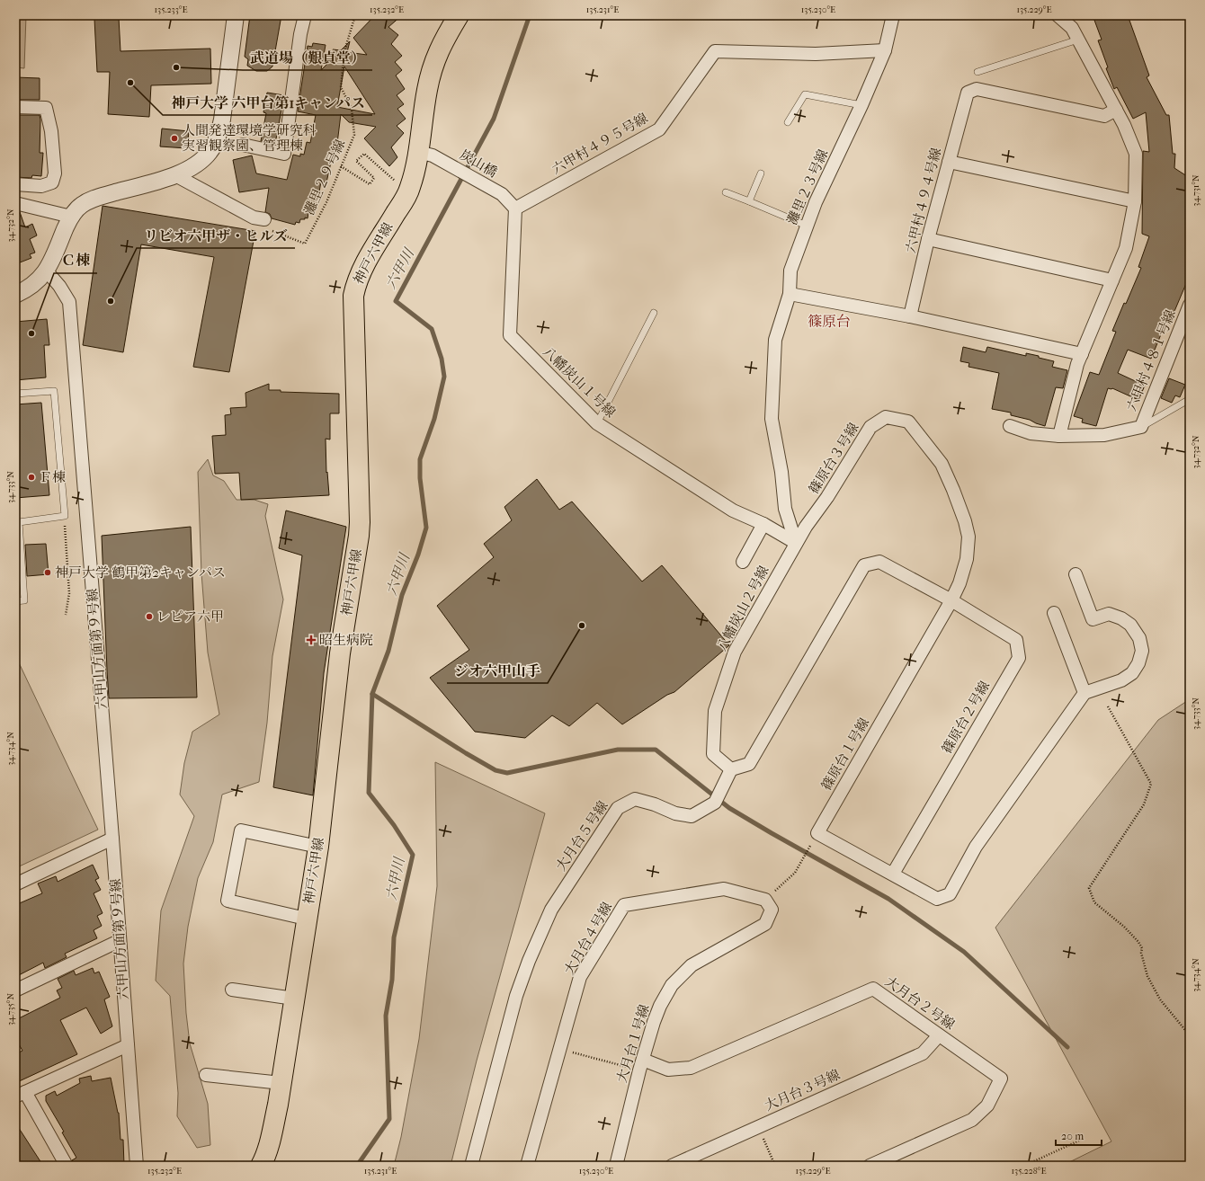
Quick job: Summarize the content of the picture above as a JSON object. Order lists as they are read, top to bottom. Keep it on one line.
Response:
{"streets":{"main road":["神戸六甲線"],"street":["六甲村４９５号線","炭山橋","灘里２３号線","六甲村４９４号線","六甲村４８１号線","八幡炭山１号線","篠原台３号線","八幡炭山２号線","六甲山方面第９号線","篠原台２号線","篠原台１号線","大月台５号線","大月台４号線","大月台２号線","大月台１号線","大月台３号線"],"path":["灘里２９号線"]},"crossings":[["六甲村４９５号線","炭山橋"],["六甲村４９５号線","灘里２３号線"],["六甲村４９５号線","八幡炭山１号線"],["炭山橋","神戸六甲線"],["炭山橋","八幡炭山１号線"],["灘里２３号線","八幡炭山１号線"],["灘里２３号線","篠原台３号線"],["灘里２３号線","八幡炭山２号線"],["八幡炭山１号線","篠原台３号線"],["八幡炭山１号線","八幡炭山２号線"],["篠原台３号線","八幡炭山２号線"],["篠原台３号線","篠原台２号線"],["篠原台３号線","篠原台１号線"],["八幡炭山２号線","大月台５号線"],["篠原台２号線","篠原台１号線"],["大月台４号線","大月台１号線"],["大月台２号線","大月台１号線"],["大月台２号線","大月台３号線"]],"districts":["篠原台"],"water":["六甲川"],"places":{"other":["武道場（艱貞堂）","神戸大学 六甲台第1キャンパス","人間発達環境学研究科 実習観察園、管理棟","リビオ六甲ザ・ヒルズ","Ｃ棟","Ｆ棟","神戸大学 鶴甲第2キャンパス","レピア六甲","ジオ六甲山手"],"health":["昭生病院"]},"scale_bar":"20 m","coordinates":["135.233°E","135.232°E","135.231°E","135.230°E","135.229°E","34.731°N","34.732°N","34.733°N","34.734°N","34.735°N","135.228°E"]}
